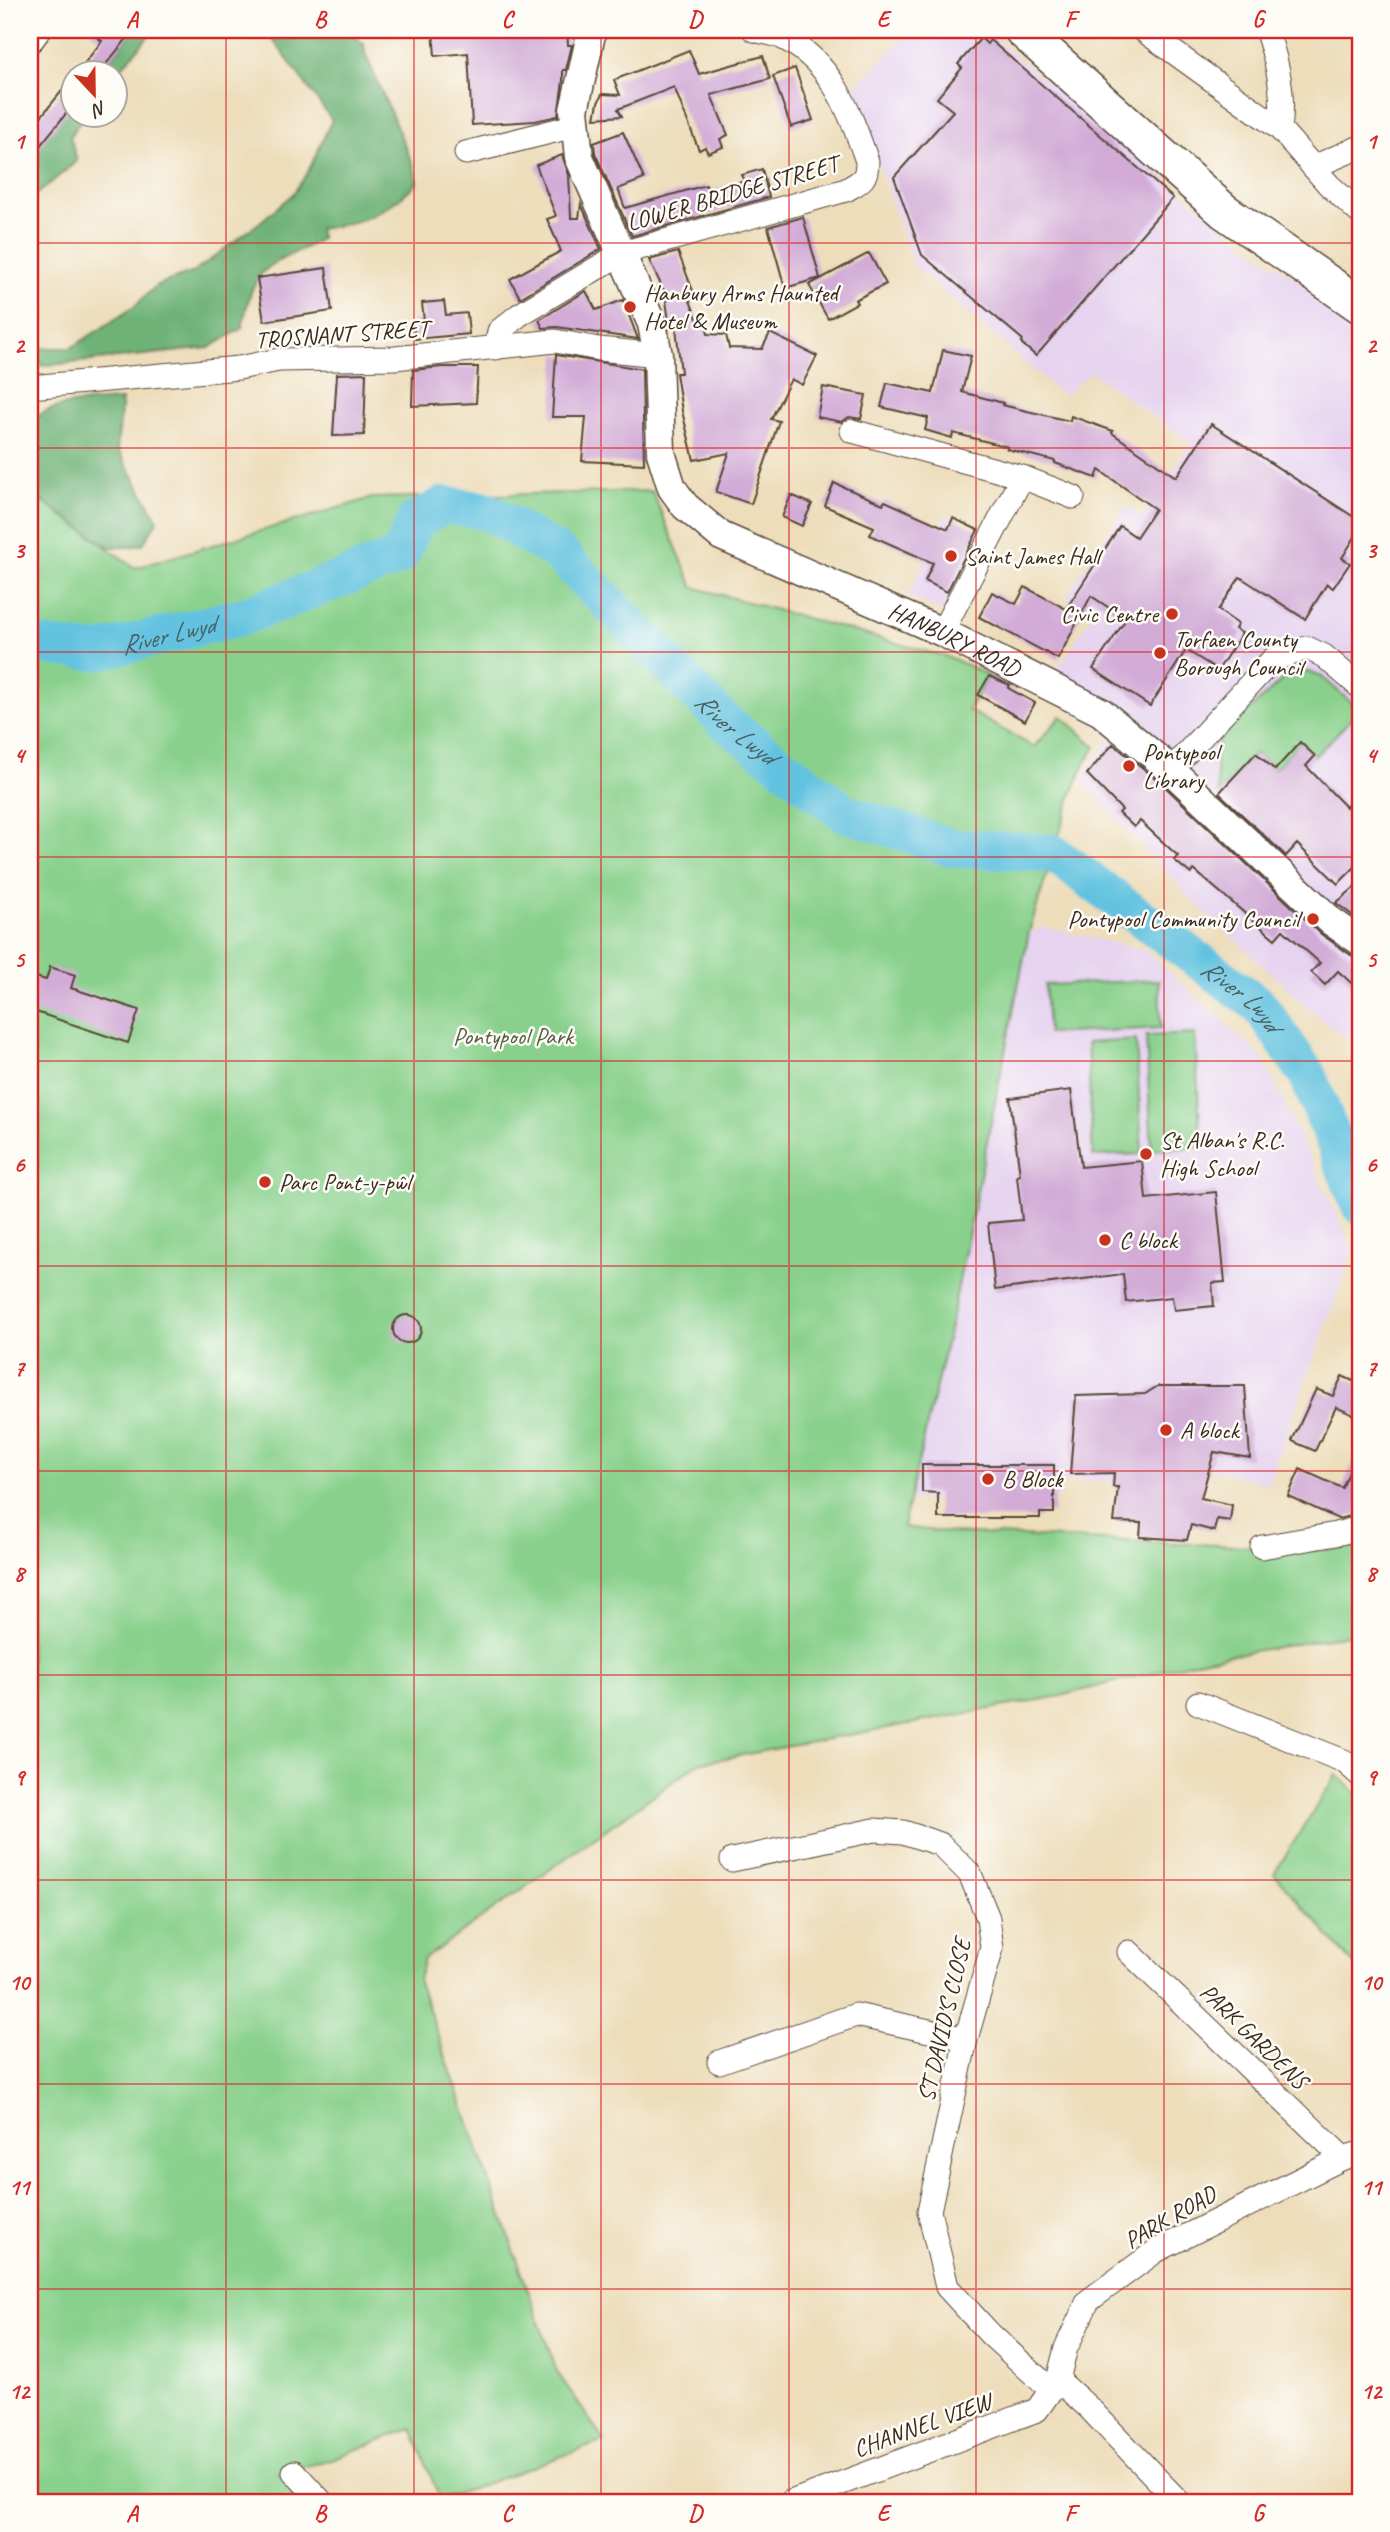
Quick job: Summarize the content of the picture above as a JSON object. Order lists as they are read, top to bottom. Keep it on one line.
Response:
{"streets":{"street":["LOWER BRIDGE STREET","TROSNANT STREET","HANBURY ROAD","ST DAVID'S CLOSE","PARK GARDENS","PARK ROAD","CHANNEL VIEW"]},"crossings":[["LOWER BRIDGE STREET","TROSNANT STREET"],["LOWER BRIDGE STREET","HANBURY ROAD"],["TROSNANT STREET","HANBURY ROAD"],["ST DAVID'S CLOSE","PARK ROAD"],["ST DAVID'S CLOSE","CHANNEL VIEW"],["PARK GARDENS","PARK ROAD"],["PARK ROAD","CHANNEL VIEW"]],"water":["River Lwyd"],"parks":["Pontypool Park"],"places":["Hanbury Arms Haunted Hotel & Museum","Saint James Hall","Civic Centre","Torfaen County Borough Council","Pontypool Library","Pontypool Community Council","St Alban's R.C. High School","Parc Pont-y-pŵl","C block","A block","B Block"],"north":"bottom","grid":{"columns":["A","B","C","D","E","F","G"],"rows":["1","2","3","4","5","6","7","8","9","10","11","12"]}}
